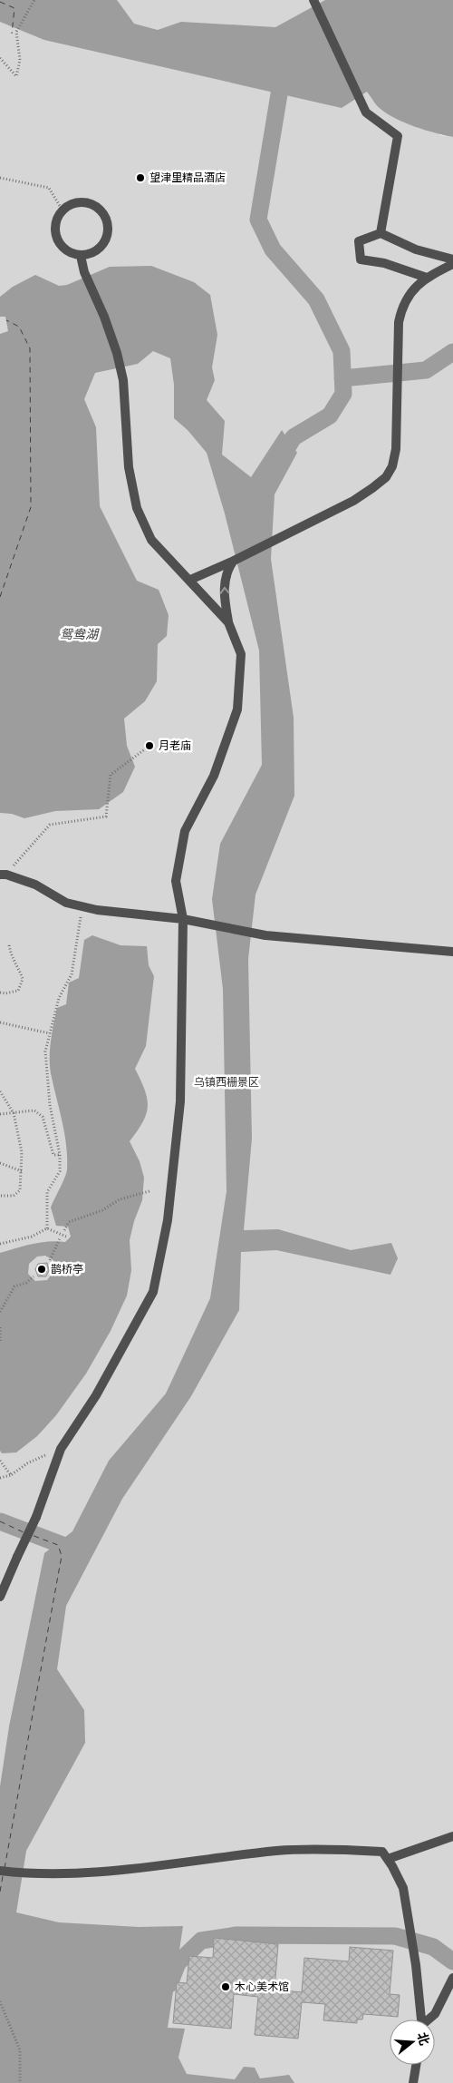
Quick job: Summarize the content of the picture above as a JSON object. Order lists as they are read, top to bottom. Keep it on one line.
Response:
{"water":["鸳鸯湖"],"parks":["乌镇西栅景区"],"places":["望津里精品酒店","月老庙","鹊桥亭","木心美术馆"],"north":"right"}
